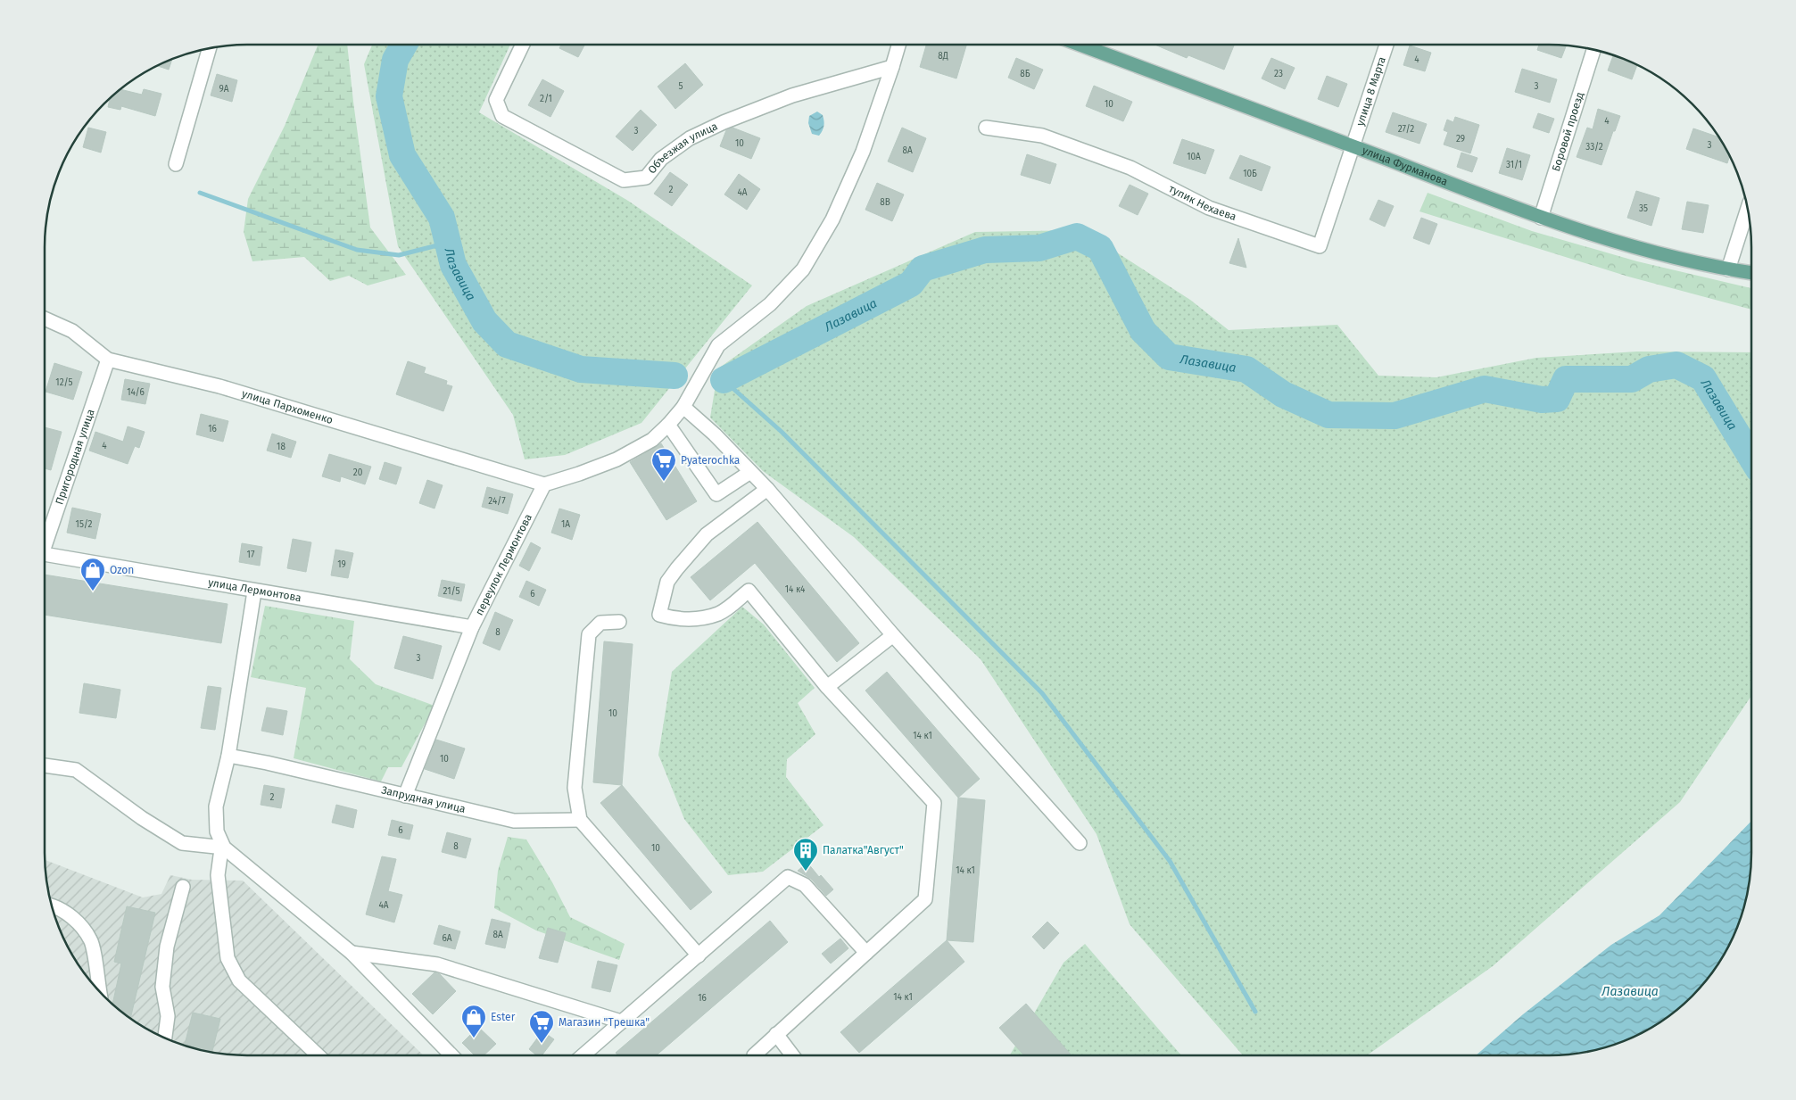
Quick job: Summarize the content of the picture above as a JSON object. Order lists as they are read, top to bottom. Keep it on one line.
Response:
{"streets":{"main road":["улица Фурманова"],"street":["улица 8 Марта","Боровой проезд","Объезжая улица","тупик Нехаева","улица Пархоменко","Пригородная улица","переулок Лермонтова","улица Лермонтова","Запрудная улица"]},"crossings":[["улица 8 Марта","улица Фурманова"],["улица 8 Марта","тупик Нехаева"],["Боровой проезд","улица Фурманова"],["улица Фурманова","тупик Нехаева"],["улица Пархоменко","Пригородная улица"],["улица Пархоменко","переулок Лермонтова"],["переулок Лермонтова","улица Лермонтова"],["переулок Лермонтова","Запрудная улица"]],"water":["Лазавица"],"places":{"supermarket":["Pyaterochka","Магазин \"Трешка\""],"shop":["Ozon","Ester"],"building":["Палатка\"Август\""]},"house_numbers":["8Д","4","8Б","23","5","3","9А","2/1","10","4","27/2","3","29","10","3","33/2","8А","10А","31/1","10Б","2","4А","8В","35","12/5","14/6","16","4","18","20","24/7","15/2","1А","17","19","14 к4","21/5","6","8","3","10","14 к1","10","2","6","8","10","14 к1","4А","8А","6А","14 к1","16"]}
